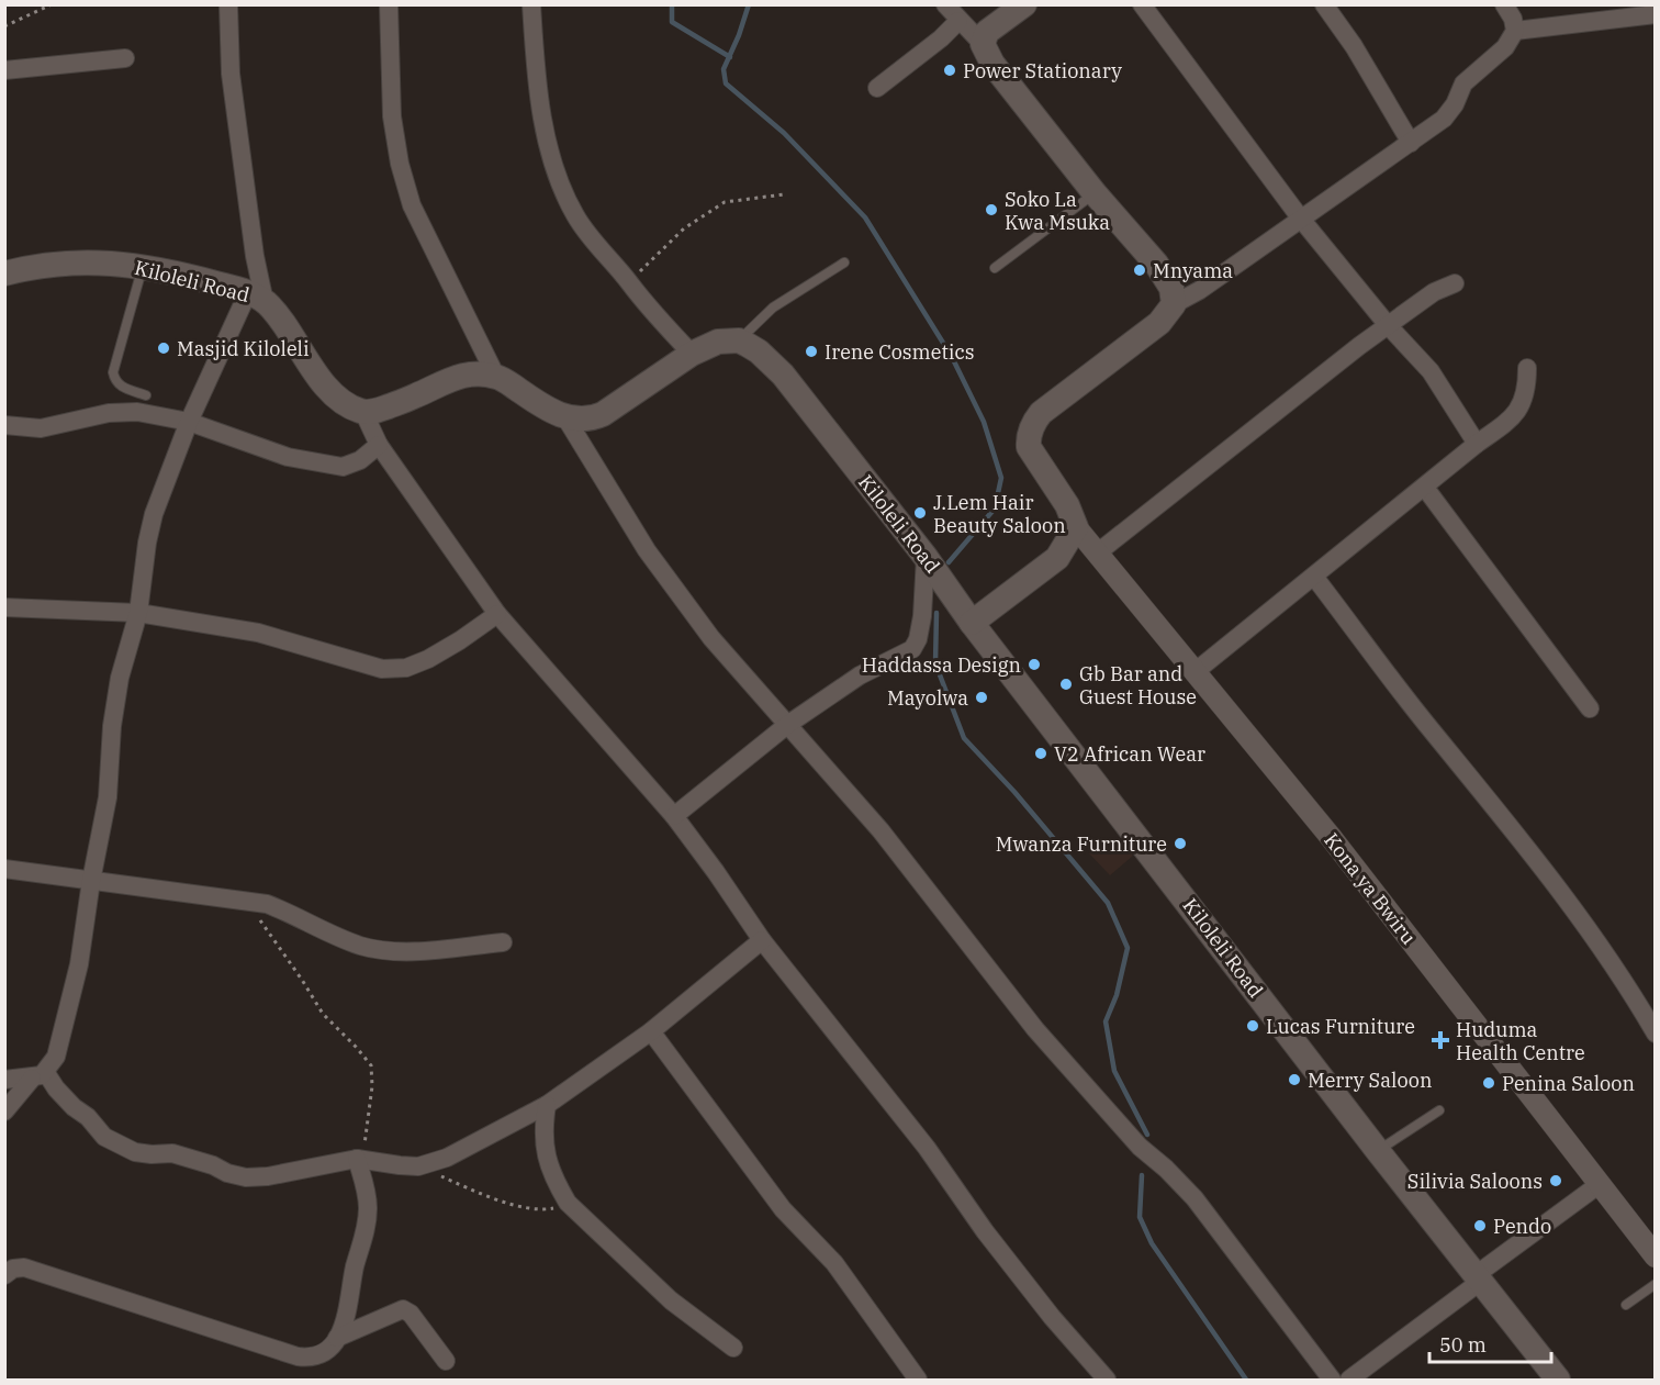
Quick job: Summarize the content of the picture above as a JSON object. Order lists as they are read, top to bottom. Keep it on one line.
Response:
{"streets":{"main road":["Kiloleli Road"],"street":["Kona ya Bwiru"]},"places":{"other":["Power Stationary","Soko La Kwa Msuka","Mnyama","Masjid Kiloleli","Irene Cosmetics","J.Lem Hair Beauty Saloon","Haddassa Design","Gb Bar and Guest House","Mayolwa","V2 African Wear","Mwanza Furniture","Lucas Furniture","Merry Saloon","Penina Saloon","Silivia Saloons","Pendo"],"health":["Huduma Health Centre"]},"scale_bar":"50 m"}
